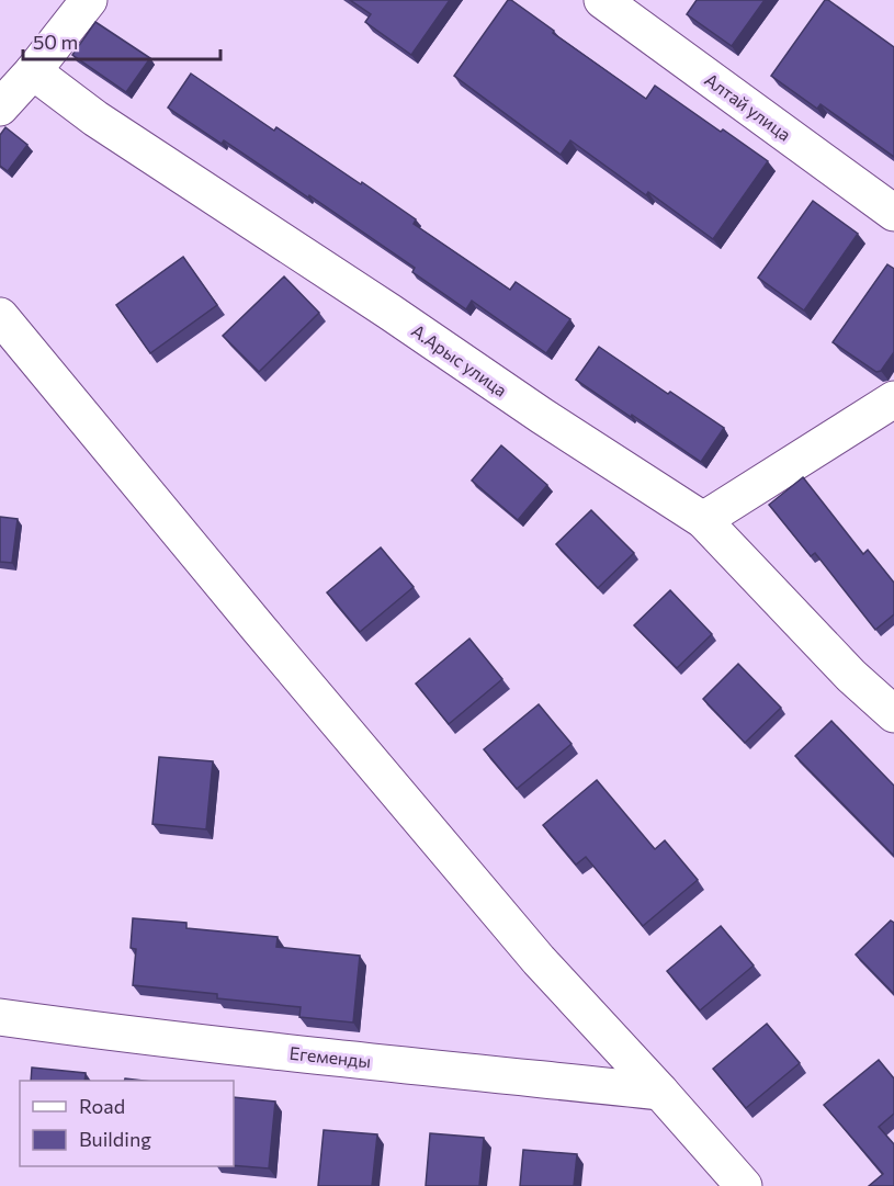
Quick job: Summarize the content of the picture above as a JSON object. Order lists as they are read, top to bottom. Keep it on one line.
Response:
{"streets":{"street":["Алтай улица","А.Арыс улица","Егеменды"]},"legend":["Road","Building"],"scale_bar":"50 m"}
